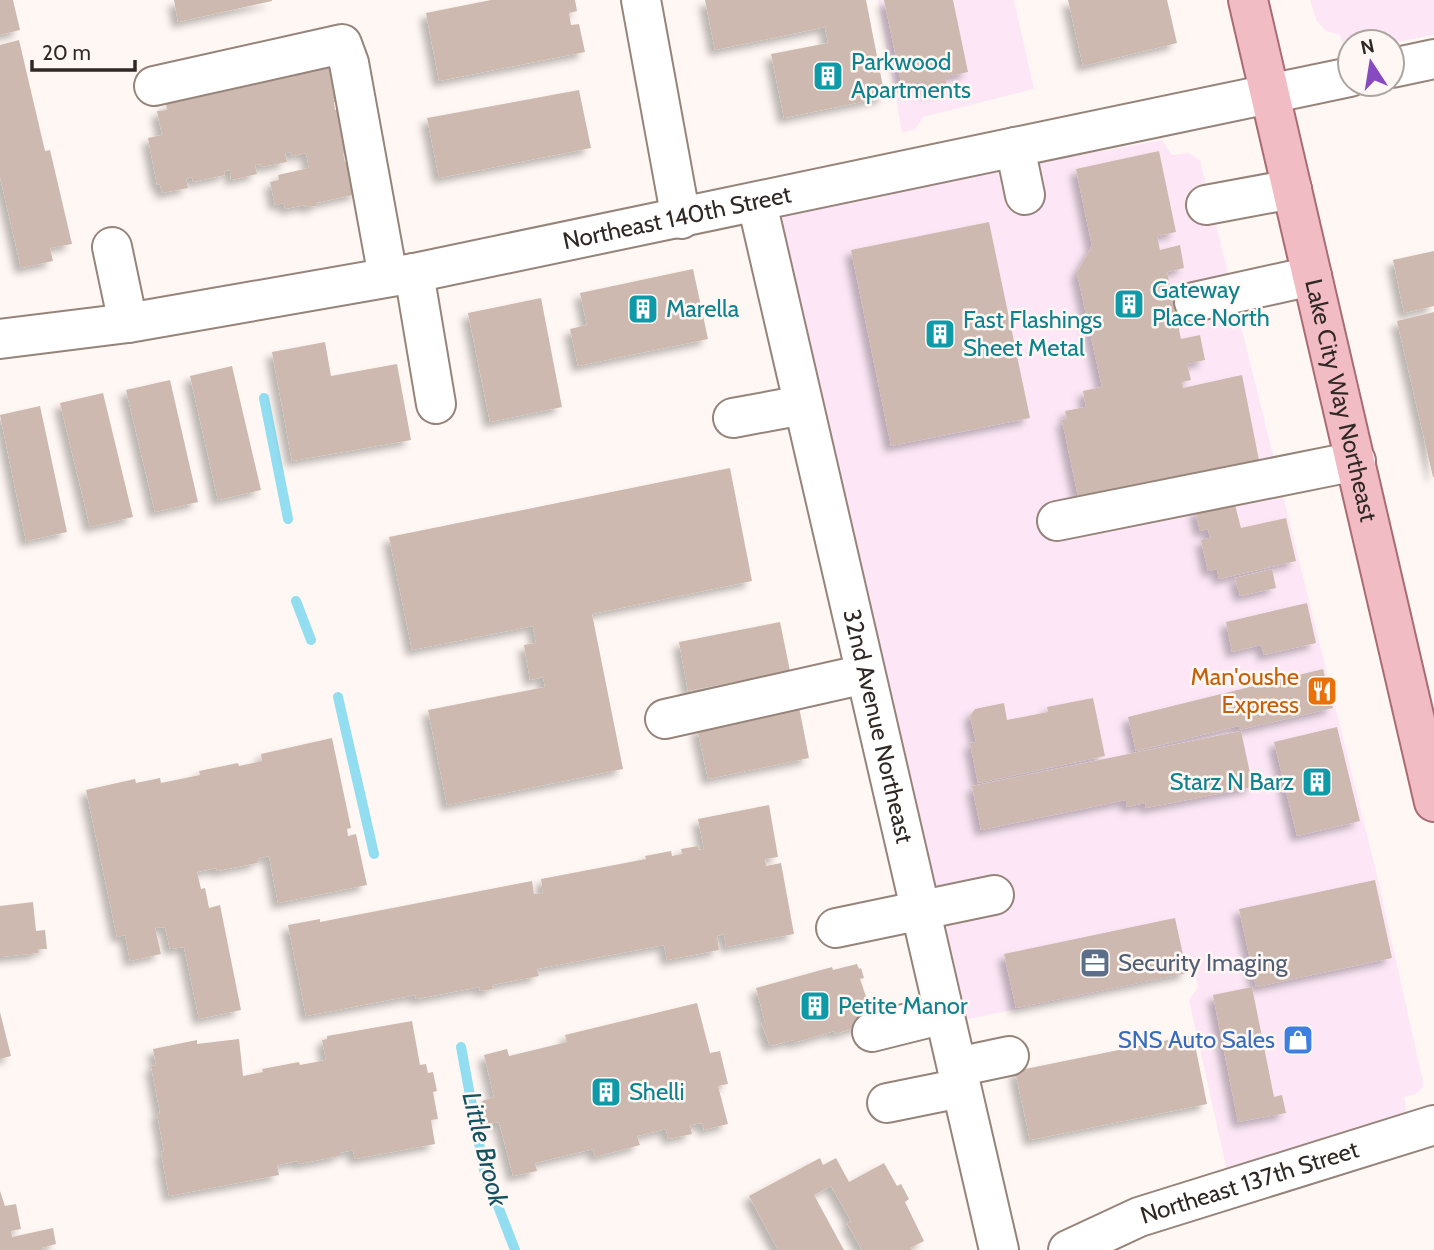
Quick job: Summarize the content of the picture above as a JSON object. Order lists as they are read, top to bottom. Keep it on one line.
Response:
{"streets":{"main road":["Lake City Way Northeast"],"street":["Northeast 140th Street","32nd Avenue Northeast","Northeast 137th Street"]},"crossings":[["Northeast 140th Street","Lake City Way Northeast"],["Northeast 140th Street","32nd Avenue Northeast"]],"water":["Little Brook"],"places":{"building":["Parkwood Apartments","Gateway Place North","Marella","Fast Flashings Sheet Metal","Starz N Barz","Petite Manor","Shelli"],"restaurant":["Man'oushe Express"],"office":["Security Imaging"],"shop":["SNS Auto Sales"]},"scale_bar":"20 m","north":"top"}
